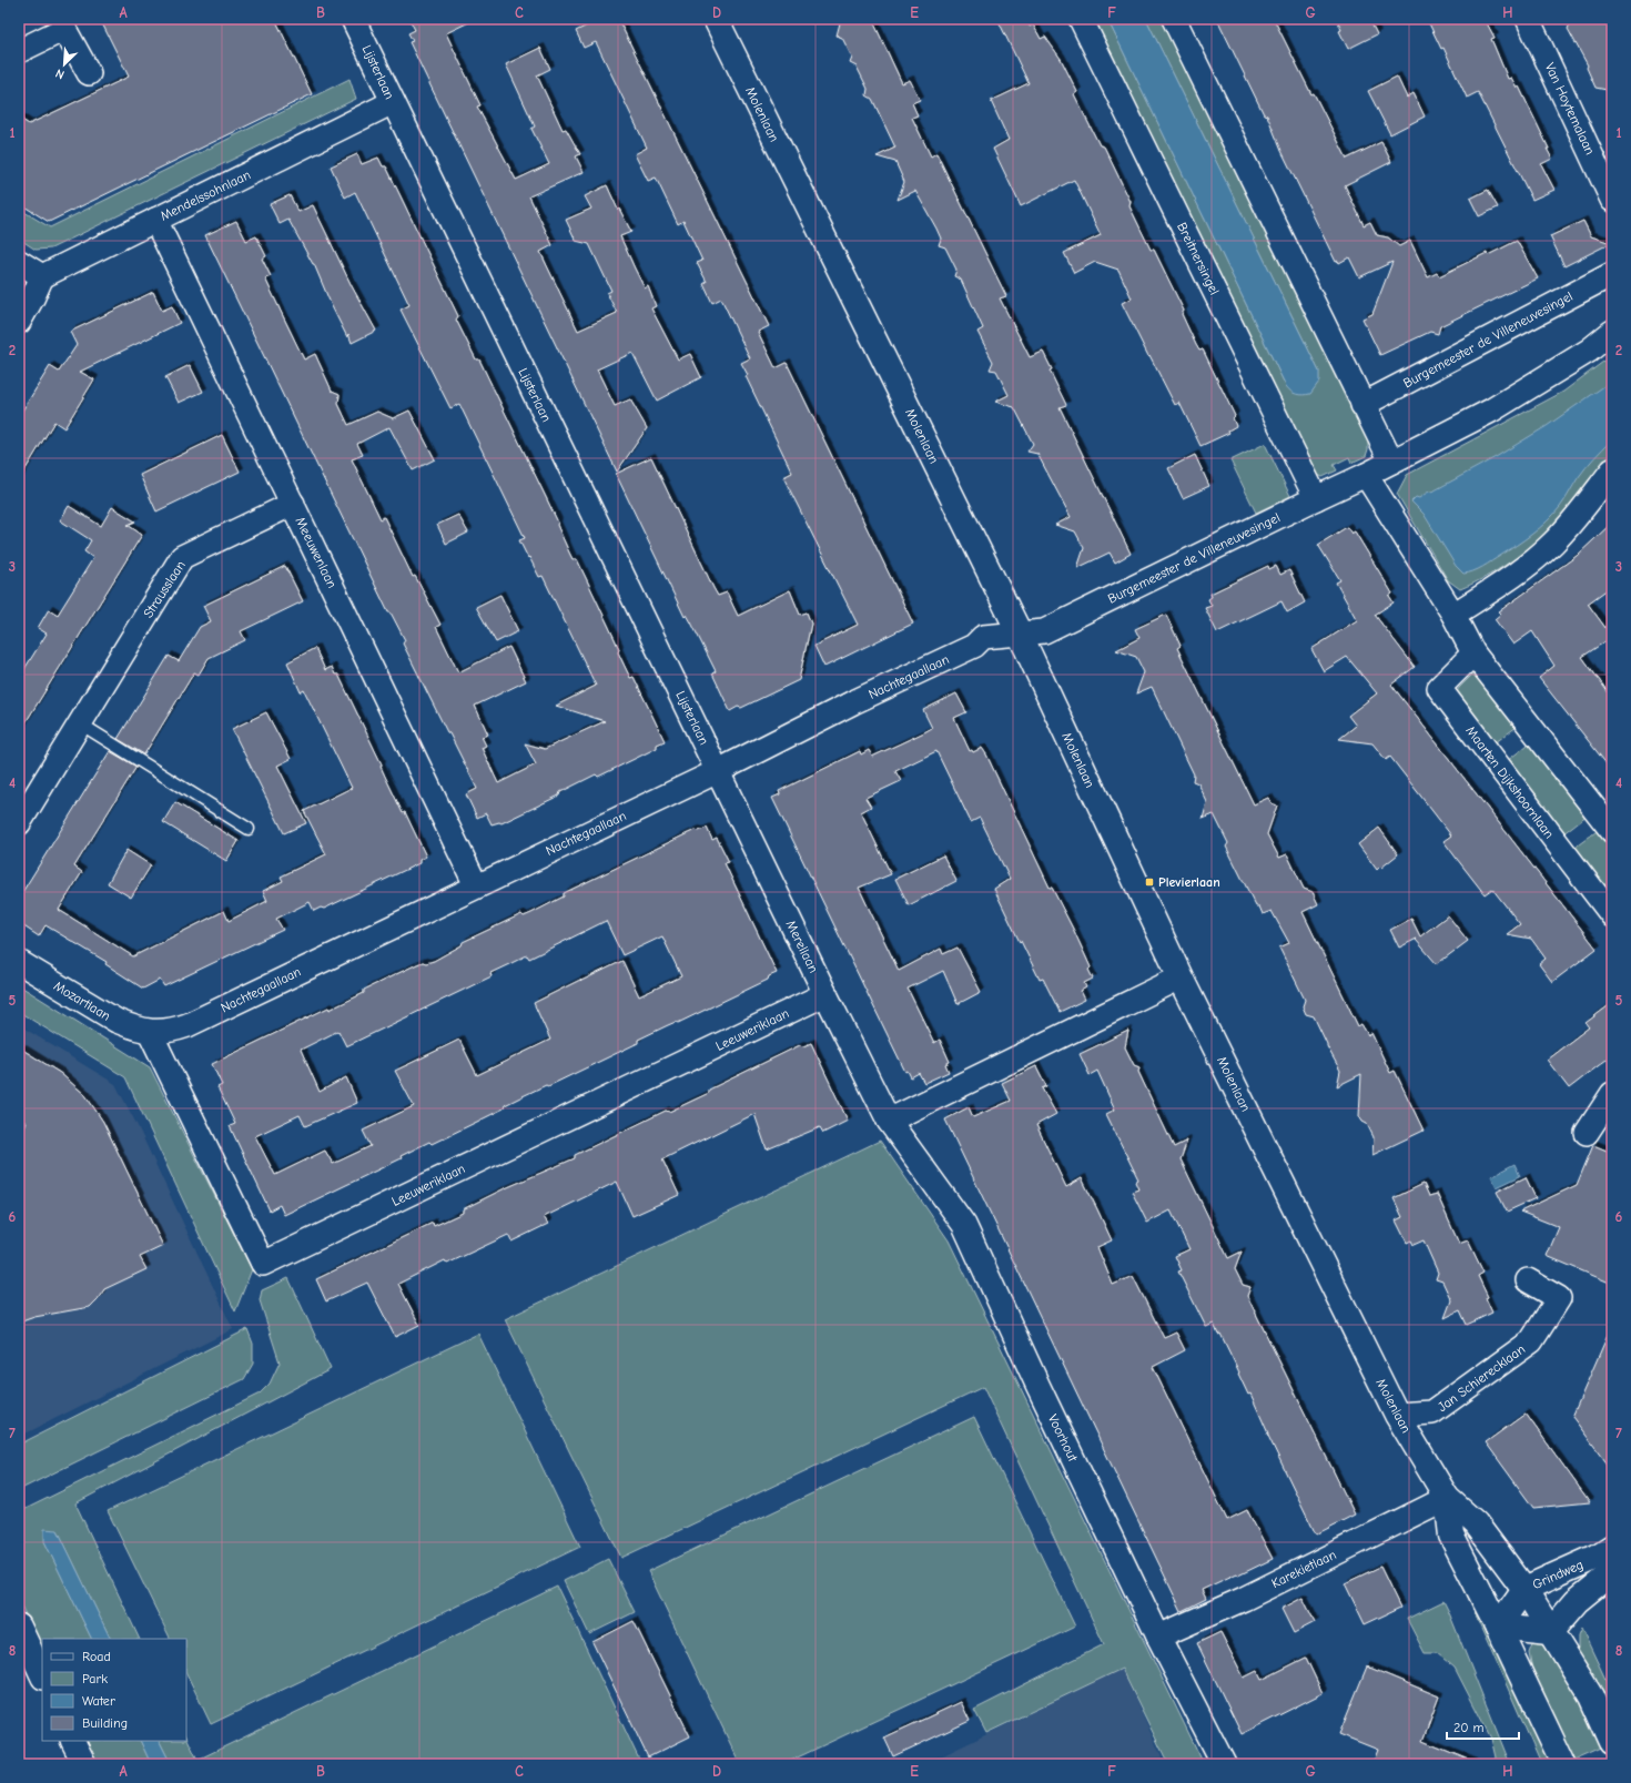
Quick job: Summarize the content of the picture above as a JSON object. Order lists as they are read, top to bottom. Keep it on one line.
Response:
{"streets":{"main road":["Molenlaan","Grindweg"],"street":["Lijsterlaan","Van Hoytemalaan","Mendelssohnlaan","Breitnersingel","Burgemeester de Villeneuvesingel","Meeuwenlaan","Strausslaan","Nachtegaallaan","Maarten Dijkshoornlaan","Merellaan","Mozartlaan","Leeuweriklaan","Jan Schierecklaan","Voorhout","Karekietlaan"]},"crossings":[["Lijsterlaan","Mendelssohnlaan"],["Lijsterlaan","Nachtegaallaan"],["Lijsterlaan","Merellaan"],["Molenlaan","Burgemeester de Villeneuvesingel"],["Molenlaan","Nachtegaallaan"],["Molenlaan","Jan Schierecklaan"],["Molenlaan","Karekietlaan"],["Molenlaan","Grindweg"],["Mendelssohnlaan","Meeuwenlaan"],["Breitnersingel","Burgemeester de Villeneuvesingel"],["Burgemeester de Villeneuvesingel","Nachtegaallaan"],["Meeuwenlaan","Strausslaan"],["Meeuwenlaan","Nachtegaallaan"],["Nachtegaallaan","Merellaan"],["Nachtegaallaan","Mozartlaan"],["Nachtegaallaan","Leeuweriklaan"],["Merellaan","Leeuweriklaan"],["Merellaan","Voorhout"],["Mozartlaan","Leeuweriklaan"],["Voorhout","Karekietlaan"]],"places":{"transit":["Plevierlaan"]},"legend":["Road","Park","Water","Building"],"scale_bar":"20 m","north":"bottom left","grid":{"columns":["A","B","C","D","E","F","G","H"],"rows":["1","2","3","4","5","6","7","8"]}}
